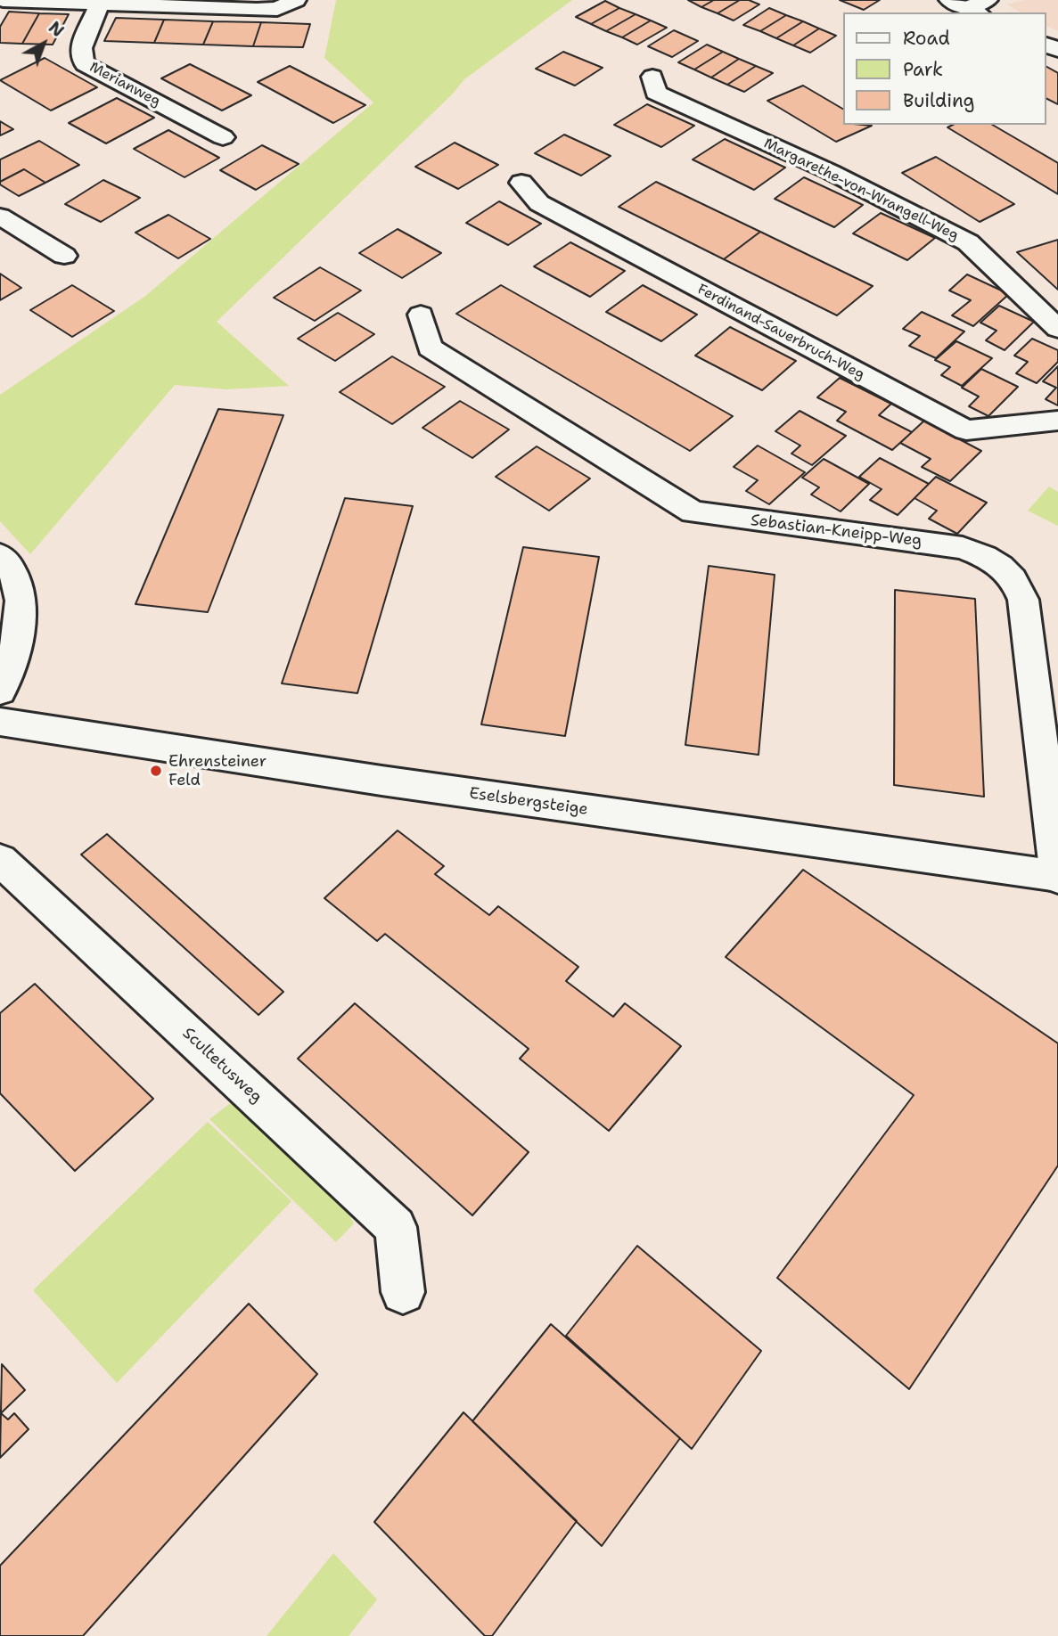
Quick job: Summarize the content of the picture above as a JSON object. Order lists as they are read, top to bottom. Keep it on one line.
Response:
{"streets":{"street":["Merianweg","Margarethe-von-Wrangell-Weg","Ferdinand-Sauerbruch-Weg","Sebastian-Kneipp-Weg","Eselsbergsteige","Scultetusweg"]},"crossings":[["Sebastian-Kneipp-Weg","Eselsbergsteige"]],"places":["Ehrensteiner Feld"],"legend":["Road","Park","Building"],"north":"top right"}
